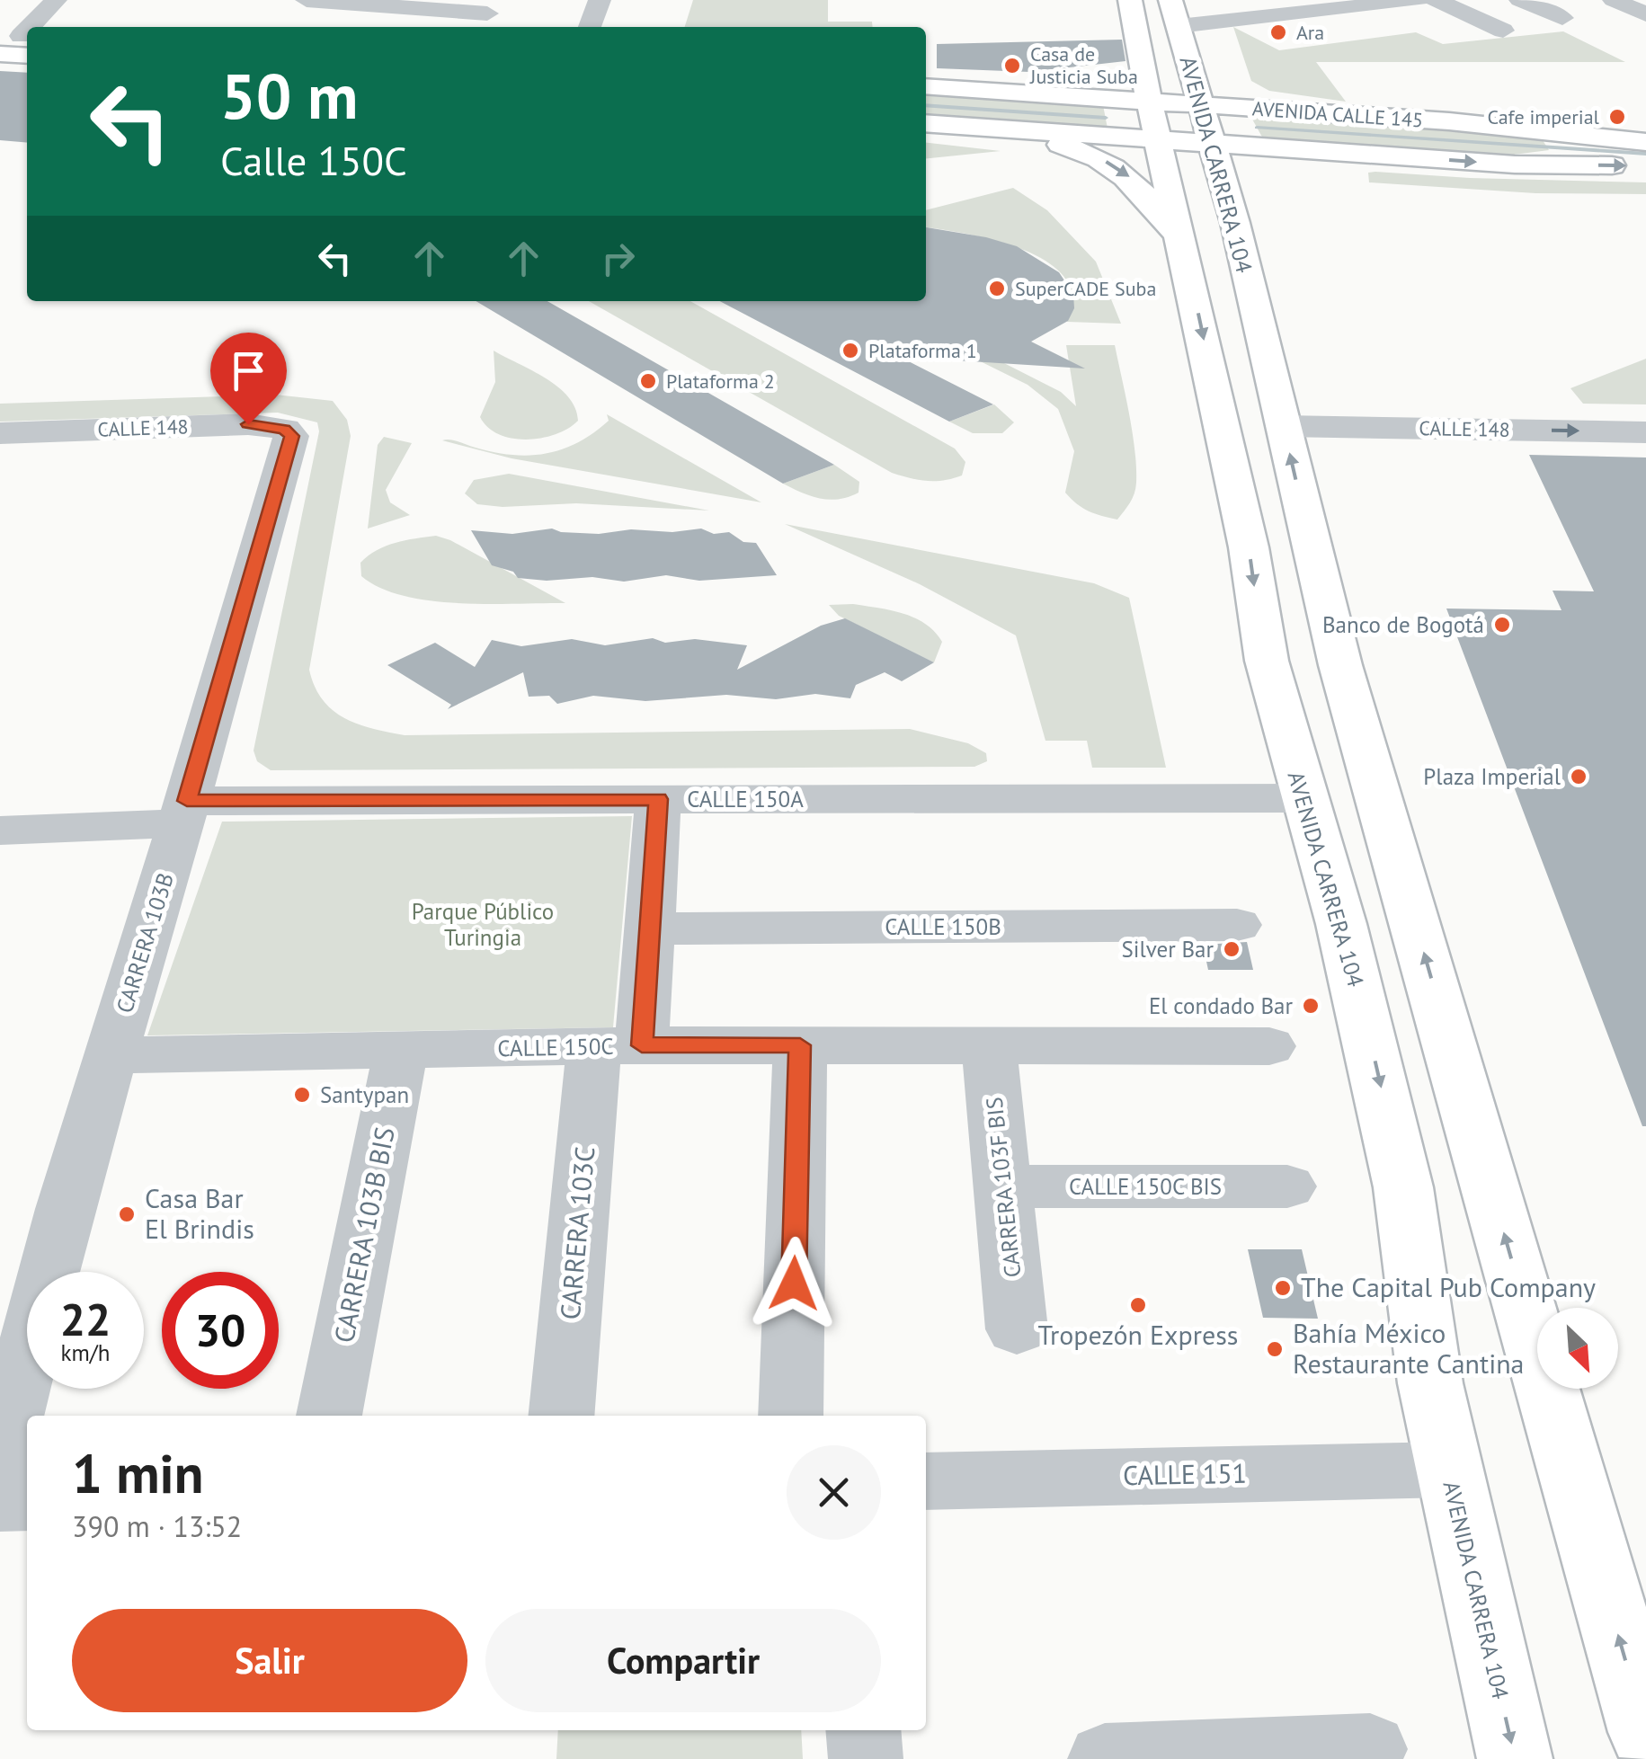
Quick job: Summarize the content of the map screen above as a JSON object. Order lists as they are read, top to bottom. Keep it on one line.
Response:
{"streets":{"main road":["AVENIDA CALLE 145","AVENIDA CARRERA 104"],"street":["CALLE 148","CALLE 150A","CALLE 150B","CARRERA 103B","CALLE 150C","CALLE 150C BIS","CARRERA 103F BIS","CARRERA 103C","CARRERA 103B BIS","CALLE 151"]},"crossings":[["AVENIDA CALLE 145","AVENIDA CARRERA 104"],["AVENIDA CARRERA 104","CALLE 148"],["AVENIDA CARRERA 104","CALLE 150A"],["AVENIDA CARRERA 104","CALLE 151"],["CALLE 148","CARRERA 103B"],["CALLE 150A","CARRERA 103B"],["CALLE 150A","CARRERA 103C"],["CALLE 150B","CARRERA 103C"],["CARRERA 103B","CALLE 150C"],["CALLE 150C","CARRERA 103F BIS"],["CALLE 150C","CARRERA 103C"],["CALLE 150C","CARRERA 103B BIS"],["CALLE 150C BIS","CARRERA 103F BIS"]],"parks":["Parque Público Turingia"],"places":["Ara","Casa de Justicia Suba","Cafe imperial","SuperCADE Suba","Plataforma 1","Plataforma 2","Banco de Bogotá","Plaza Imperial","Silver Bar","El condado Bar","Santypan","Casa Bar El Brindis","The Capital Pub Company","Tropezón Express","Bahía México Restaurante Cantina"],"north":"bottom right","page":{"turn":["50 m","Calle 150C"],"speed":"22 km/h","limit":"30","heading":["1 min","390 m · 13:52"],"buttons":["Salir","Compartir"]}}
